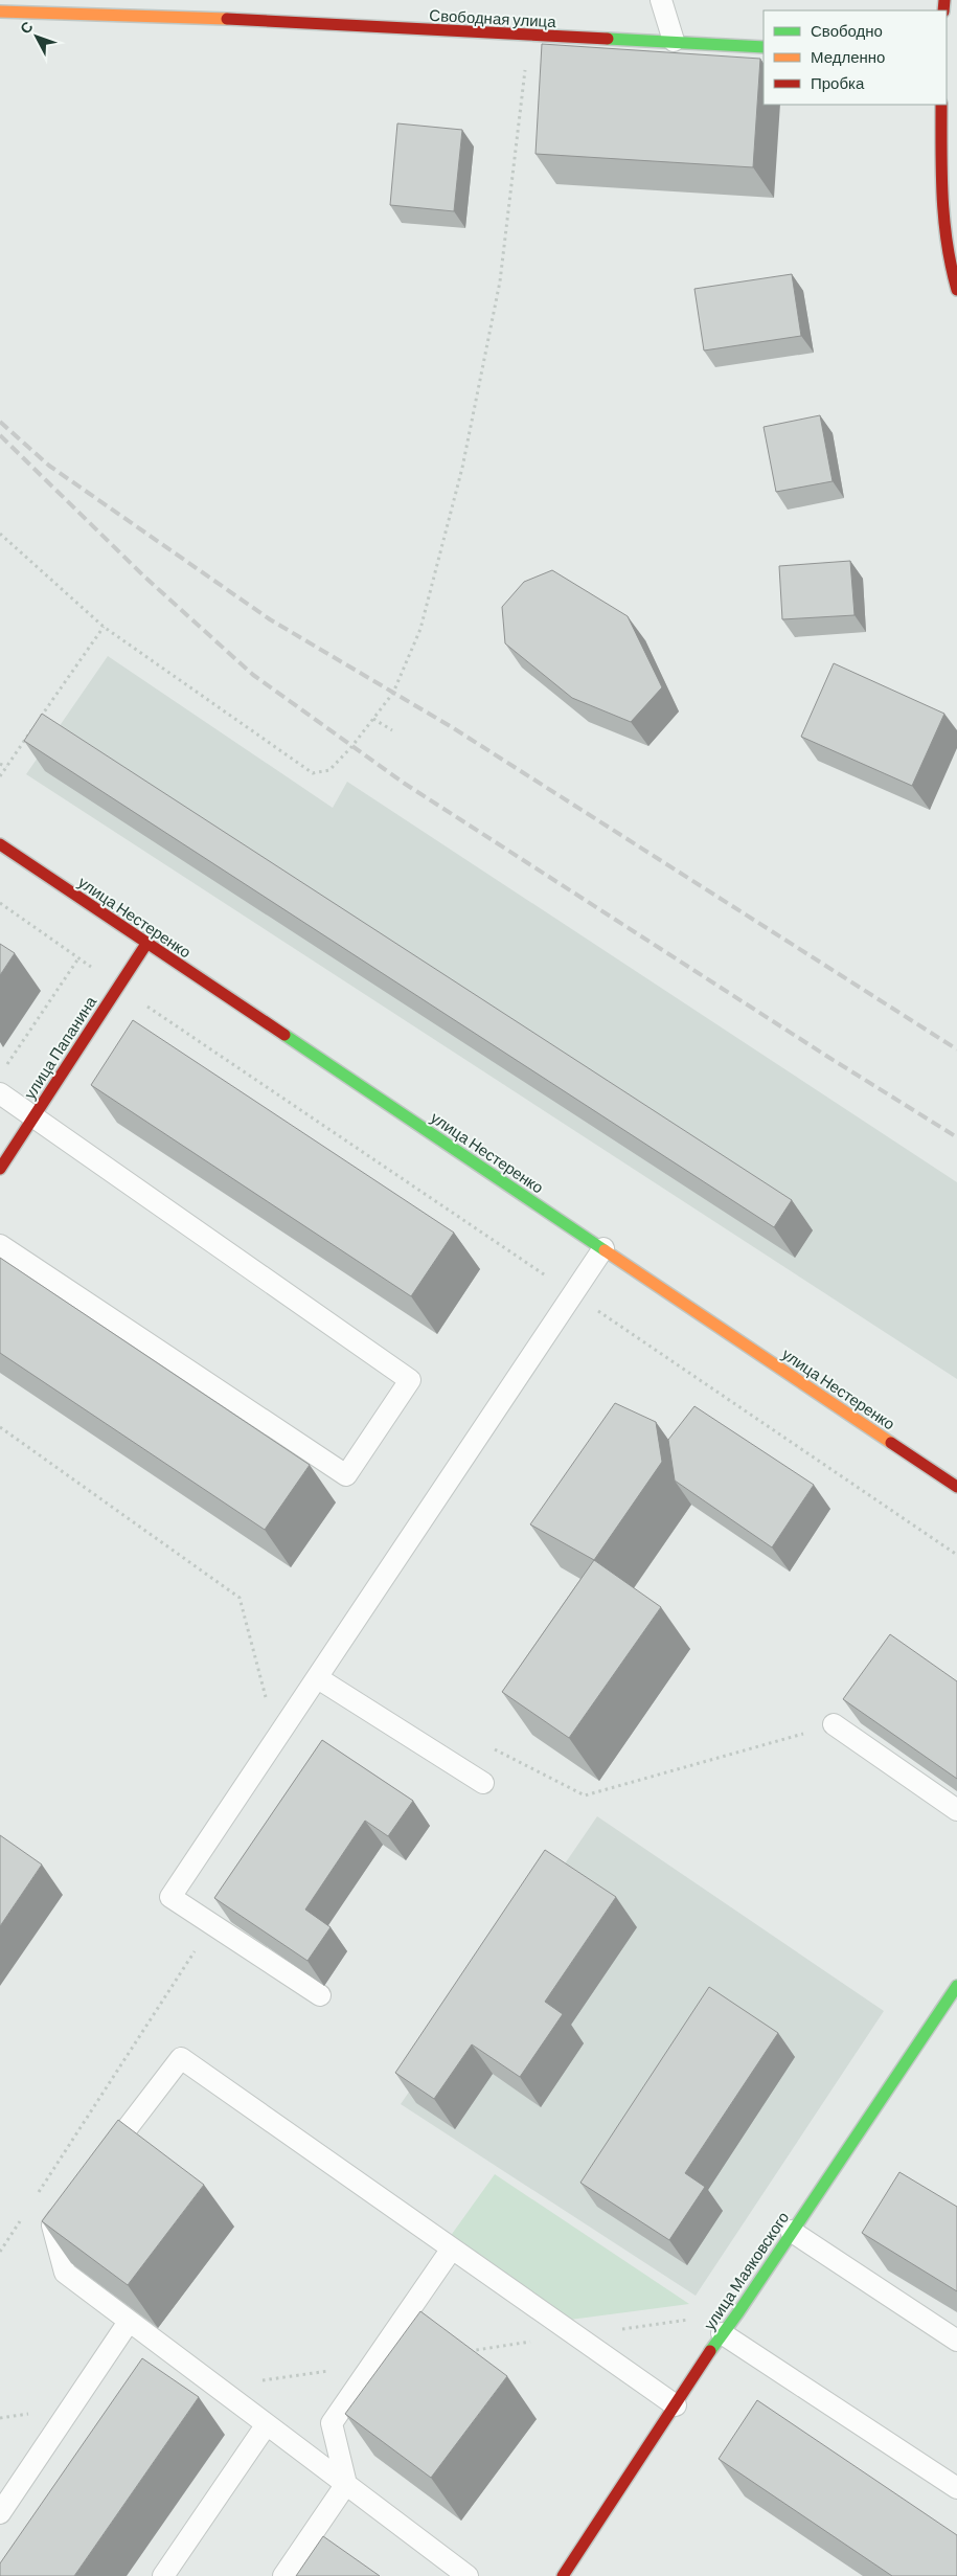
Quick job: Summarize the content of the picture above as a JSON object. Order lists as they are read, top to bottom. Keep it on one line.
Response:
{"streets":{"street":["Свободная улица","улица Нестеренко","улица Папанина","улица Маяковского"]},"crossings":[["улица Нестеренко","улица Папанина"]],"legend":["Свободно","Медленно","Пробка"],"north":"top left"}
